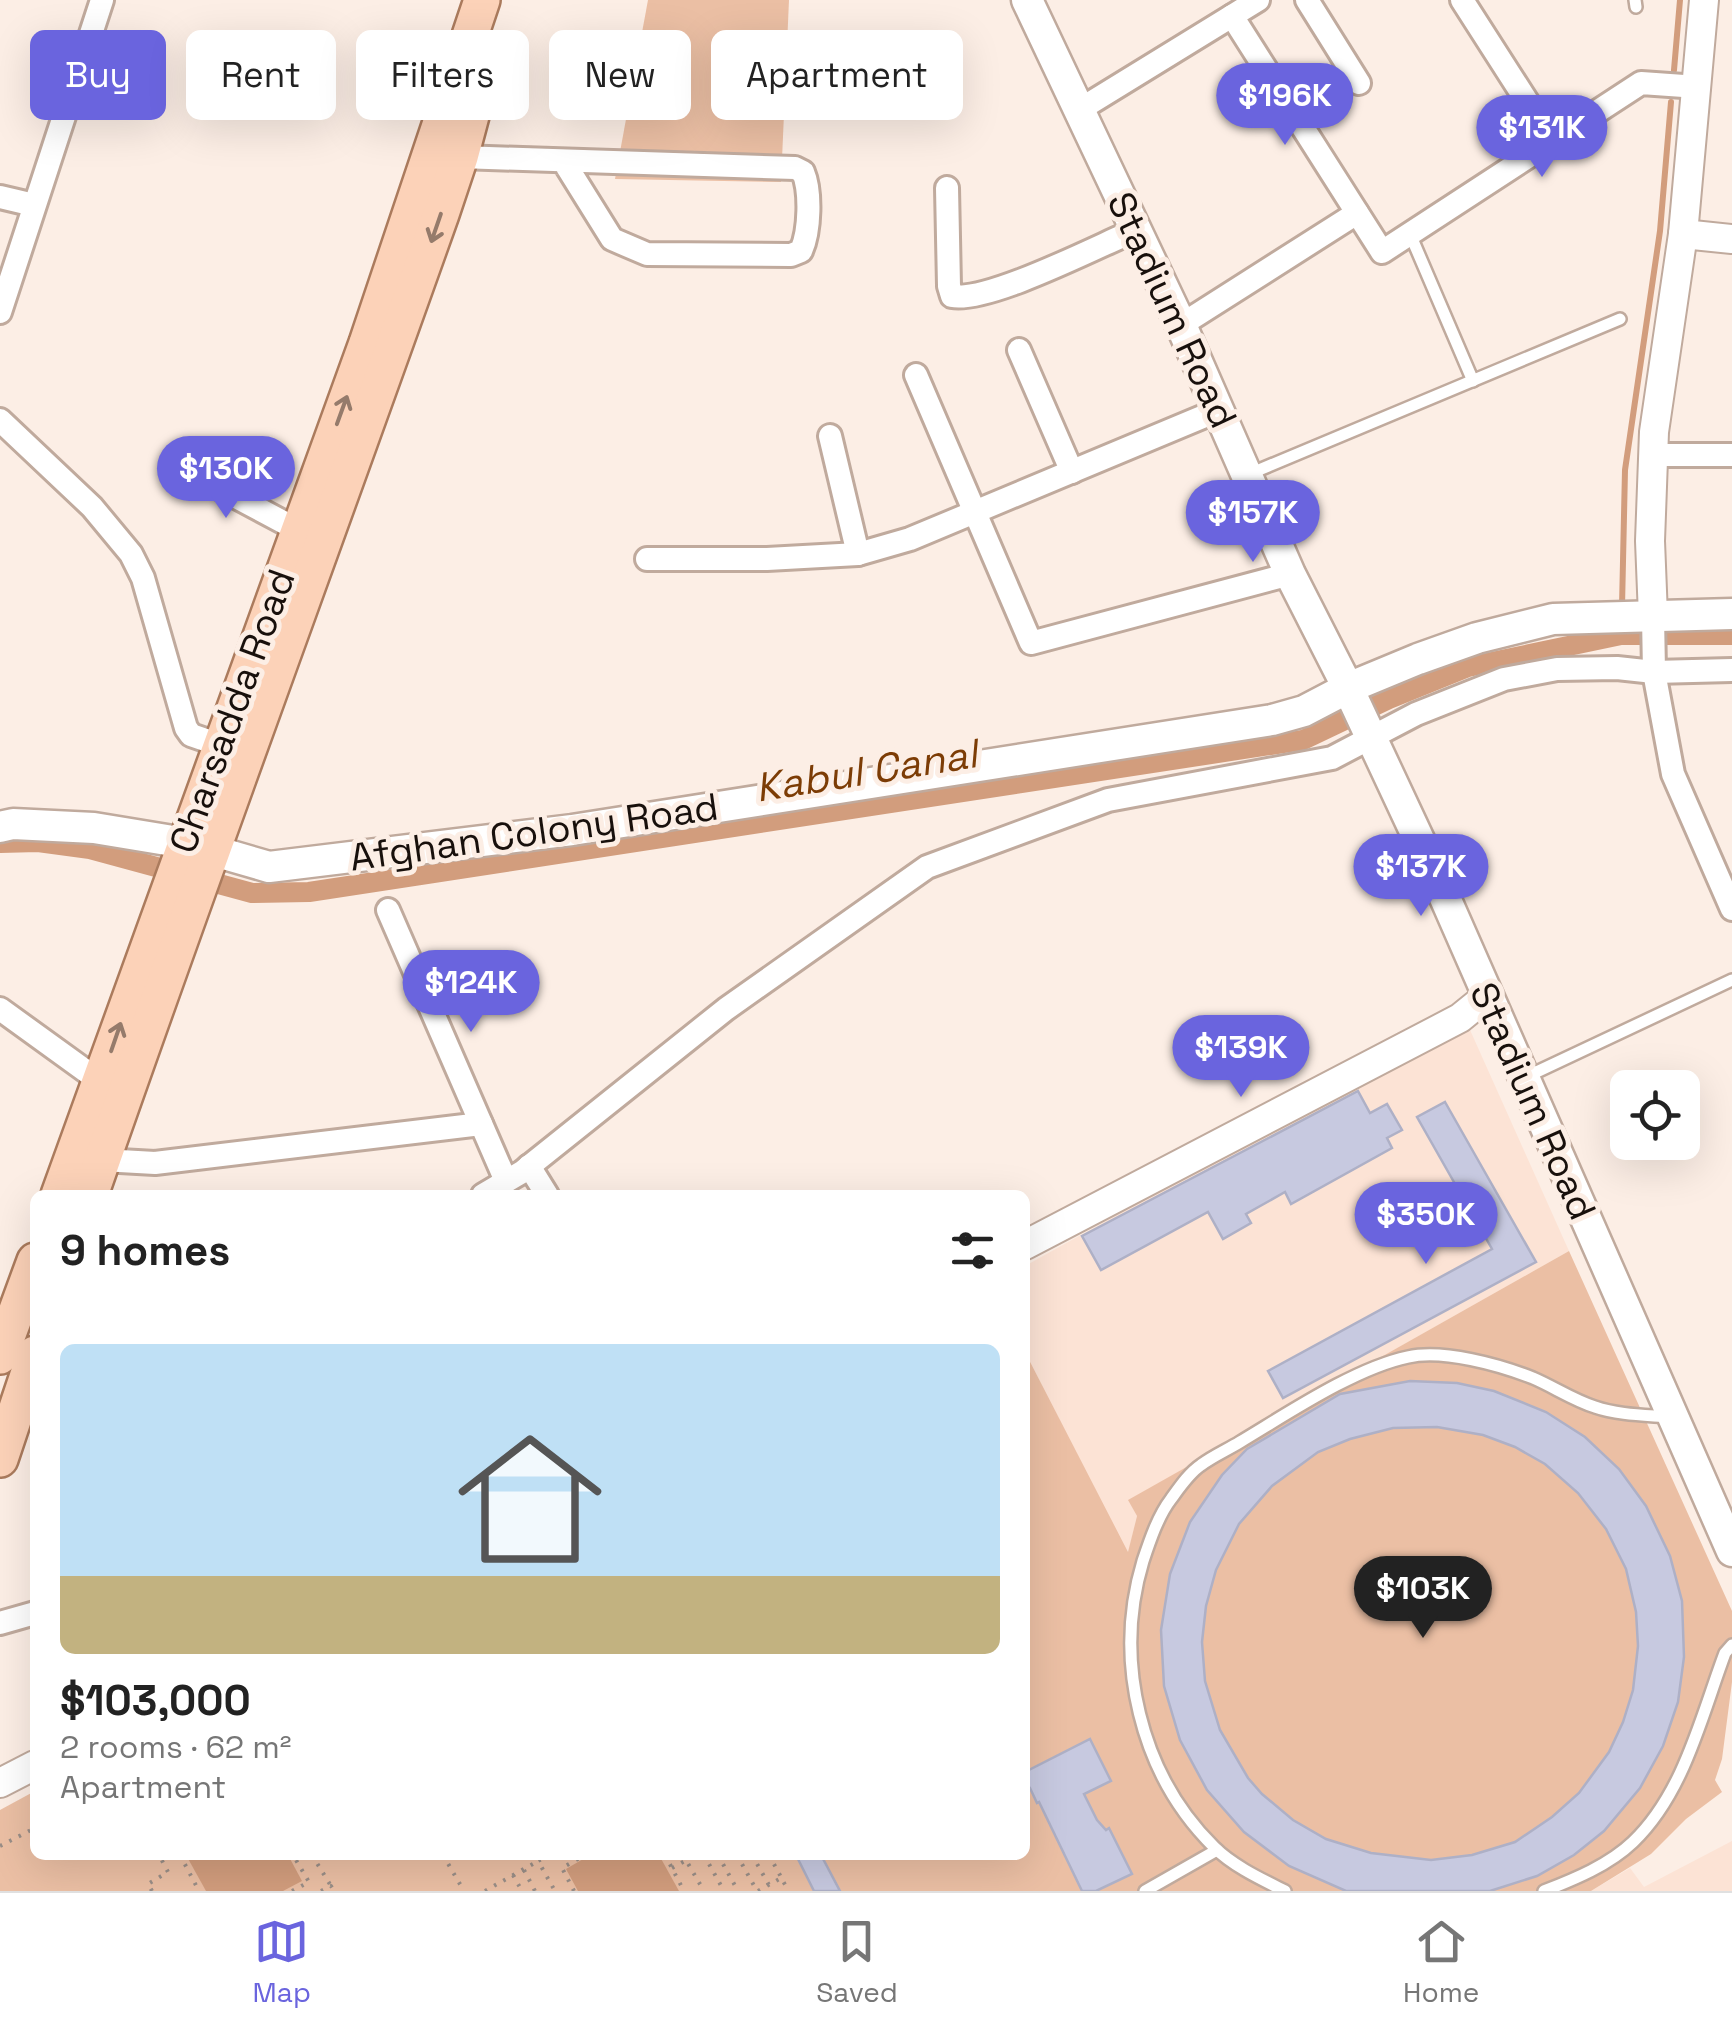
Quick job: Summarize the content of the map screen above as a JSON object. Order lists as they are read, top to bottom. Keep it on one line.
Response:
{"streets":{"main road":["Stadium Road","Charsadda Road","Afghan Colony Road"]},"crossings":[["Stadium Road","Afghan Colony Road"],["Charsadda Road","Afghan Colony Road"]],"water":["Kabul Canal"],"page":{"chip":["Buy","Rent","Filters","New","Apartment"],"price":["$196K","$131K","$130K","$157K","$137K","$124K","$139K","$350K","$103K"],"heading":"9 homes","list":[{"name":"$103,000","note":"2 rooms · 62 m² · Apartment"}],"tabs":["Map","Saved","Home"]}}
